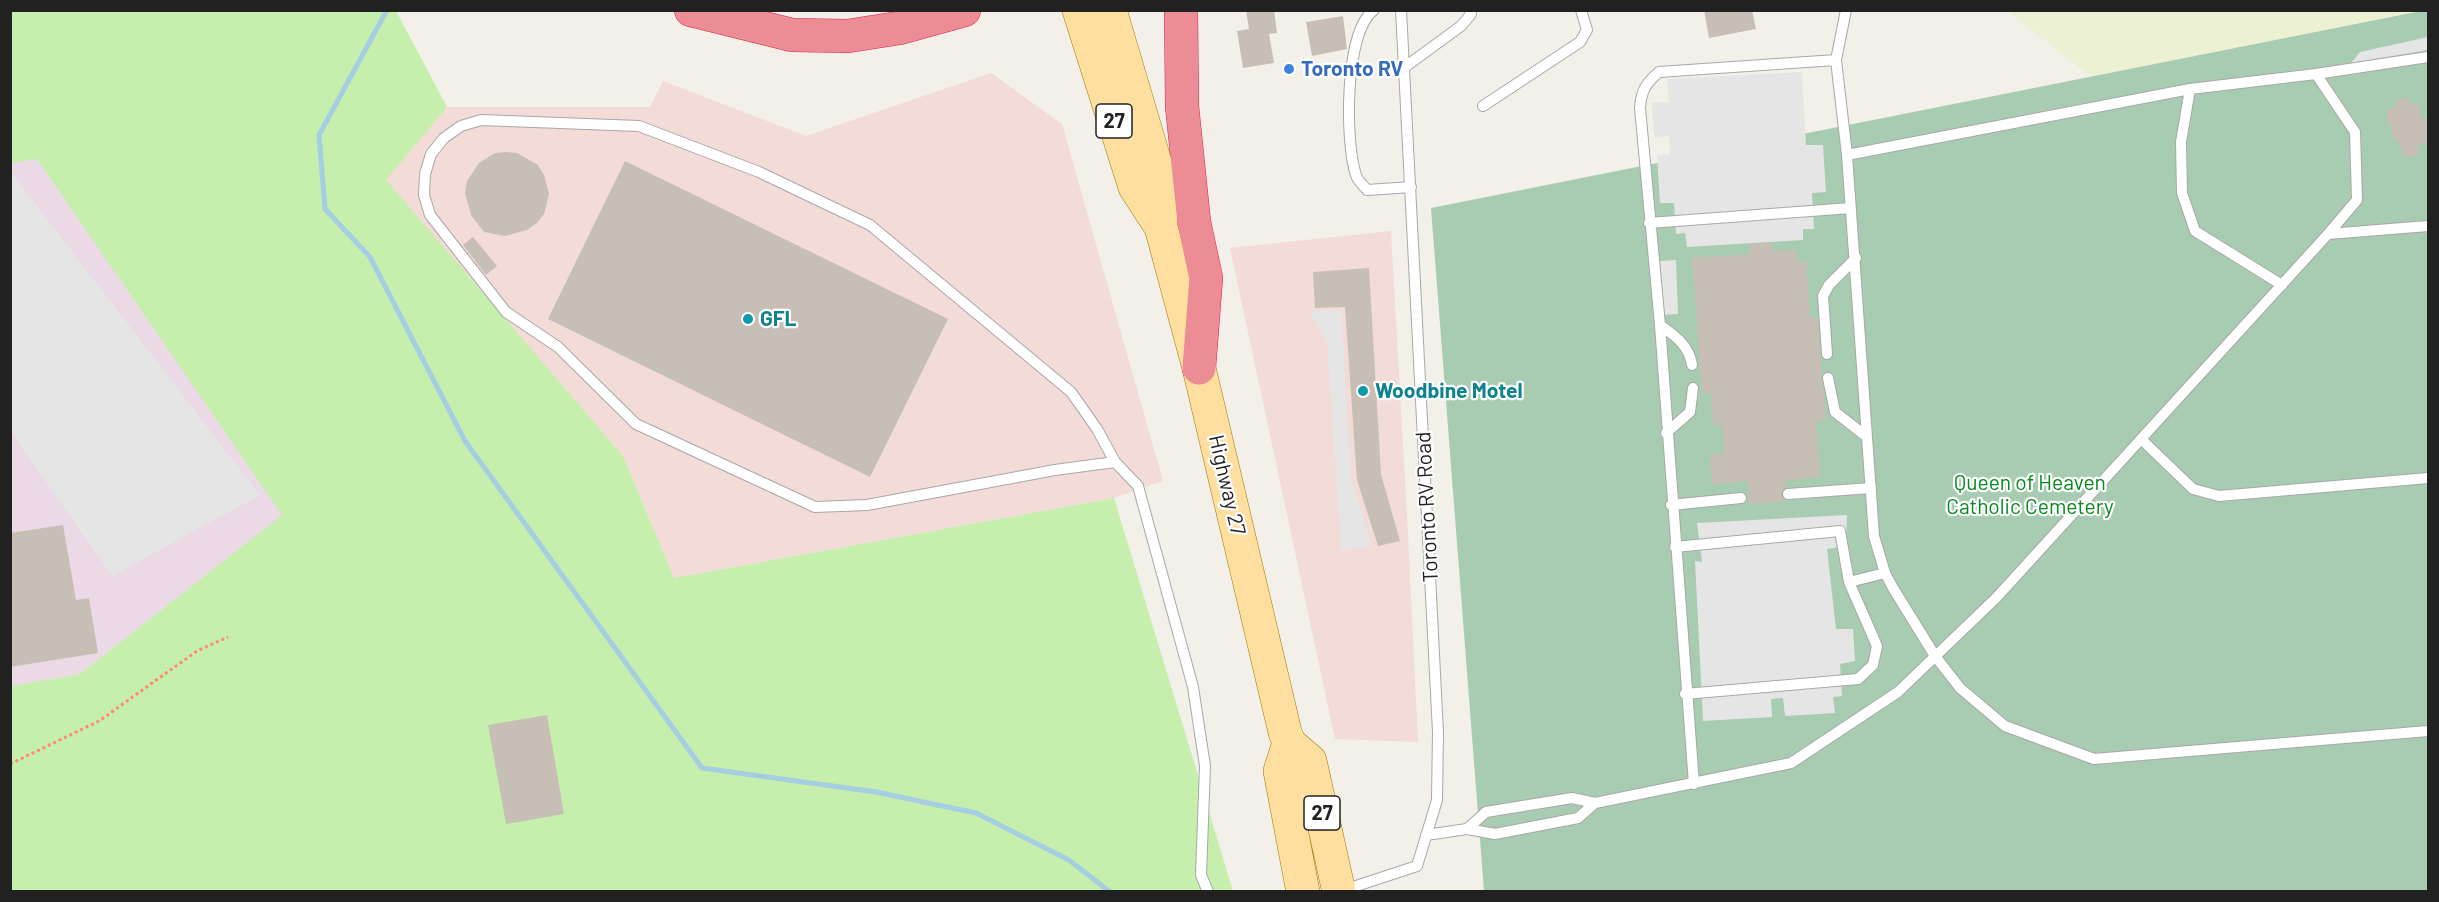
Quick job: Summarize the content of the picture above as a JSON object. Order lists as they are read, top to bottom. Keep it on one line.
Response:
{"streets":{"main road":["27","Highway 27"],"lane":["Toronto RV Road"]},"crossings":[["27","Highway 27"],["27","Toronto RV Road"]],"parks":["Queen of Heaven Catholic Cemetery"],"places":["Toronto RV","GFL","Woodbine Motel"]}
